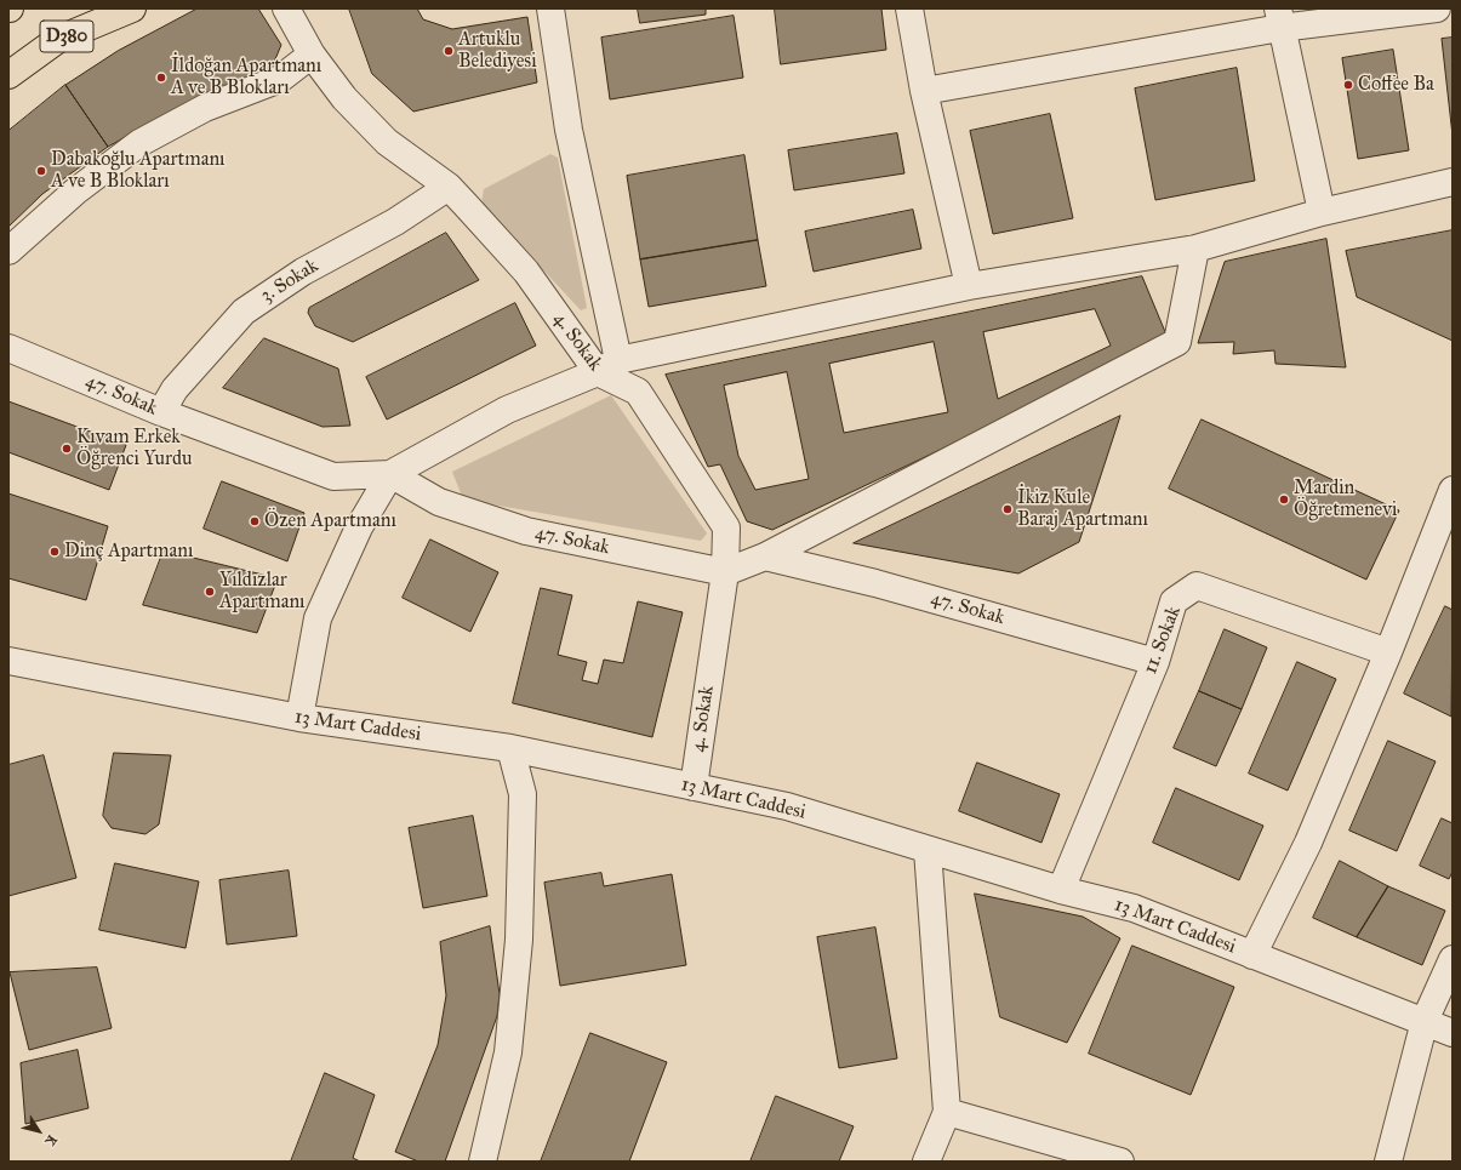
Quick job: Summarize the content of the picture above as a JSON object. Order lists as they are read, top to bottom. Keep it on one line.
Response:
{"streets":{"highway":["D380"],"street":["3. Sokak","4. Sokak","47. Sokak","11. Sokak","13 Mart Caddesi"]},"crossings":[["3. Sokak","4. Sokak"],["3. Sokak","47. Sokak"],["4. Sokak","47. Sokak"],["4. Sokak","13 Mart Caddesi"],["47. Sokak","11. Sokak"],["11. Sokak","13 Mart Caddesi"]],"places":["Artuklu Belediyesi","İldoğan Apartmanı A ve B Blokları","Coffee Ba","Dabakoğlu Apartmanı A ve B Blokları","Kıvam Erkek Öğrenci Yurdu","Mardin Öğretmenevi","İkiz Kule Baraj Apartmanı","Özen Apartmanı","Dinç Apartmanı","Yıldızlar Apartmanı"],"north":"bottom right"}
